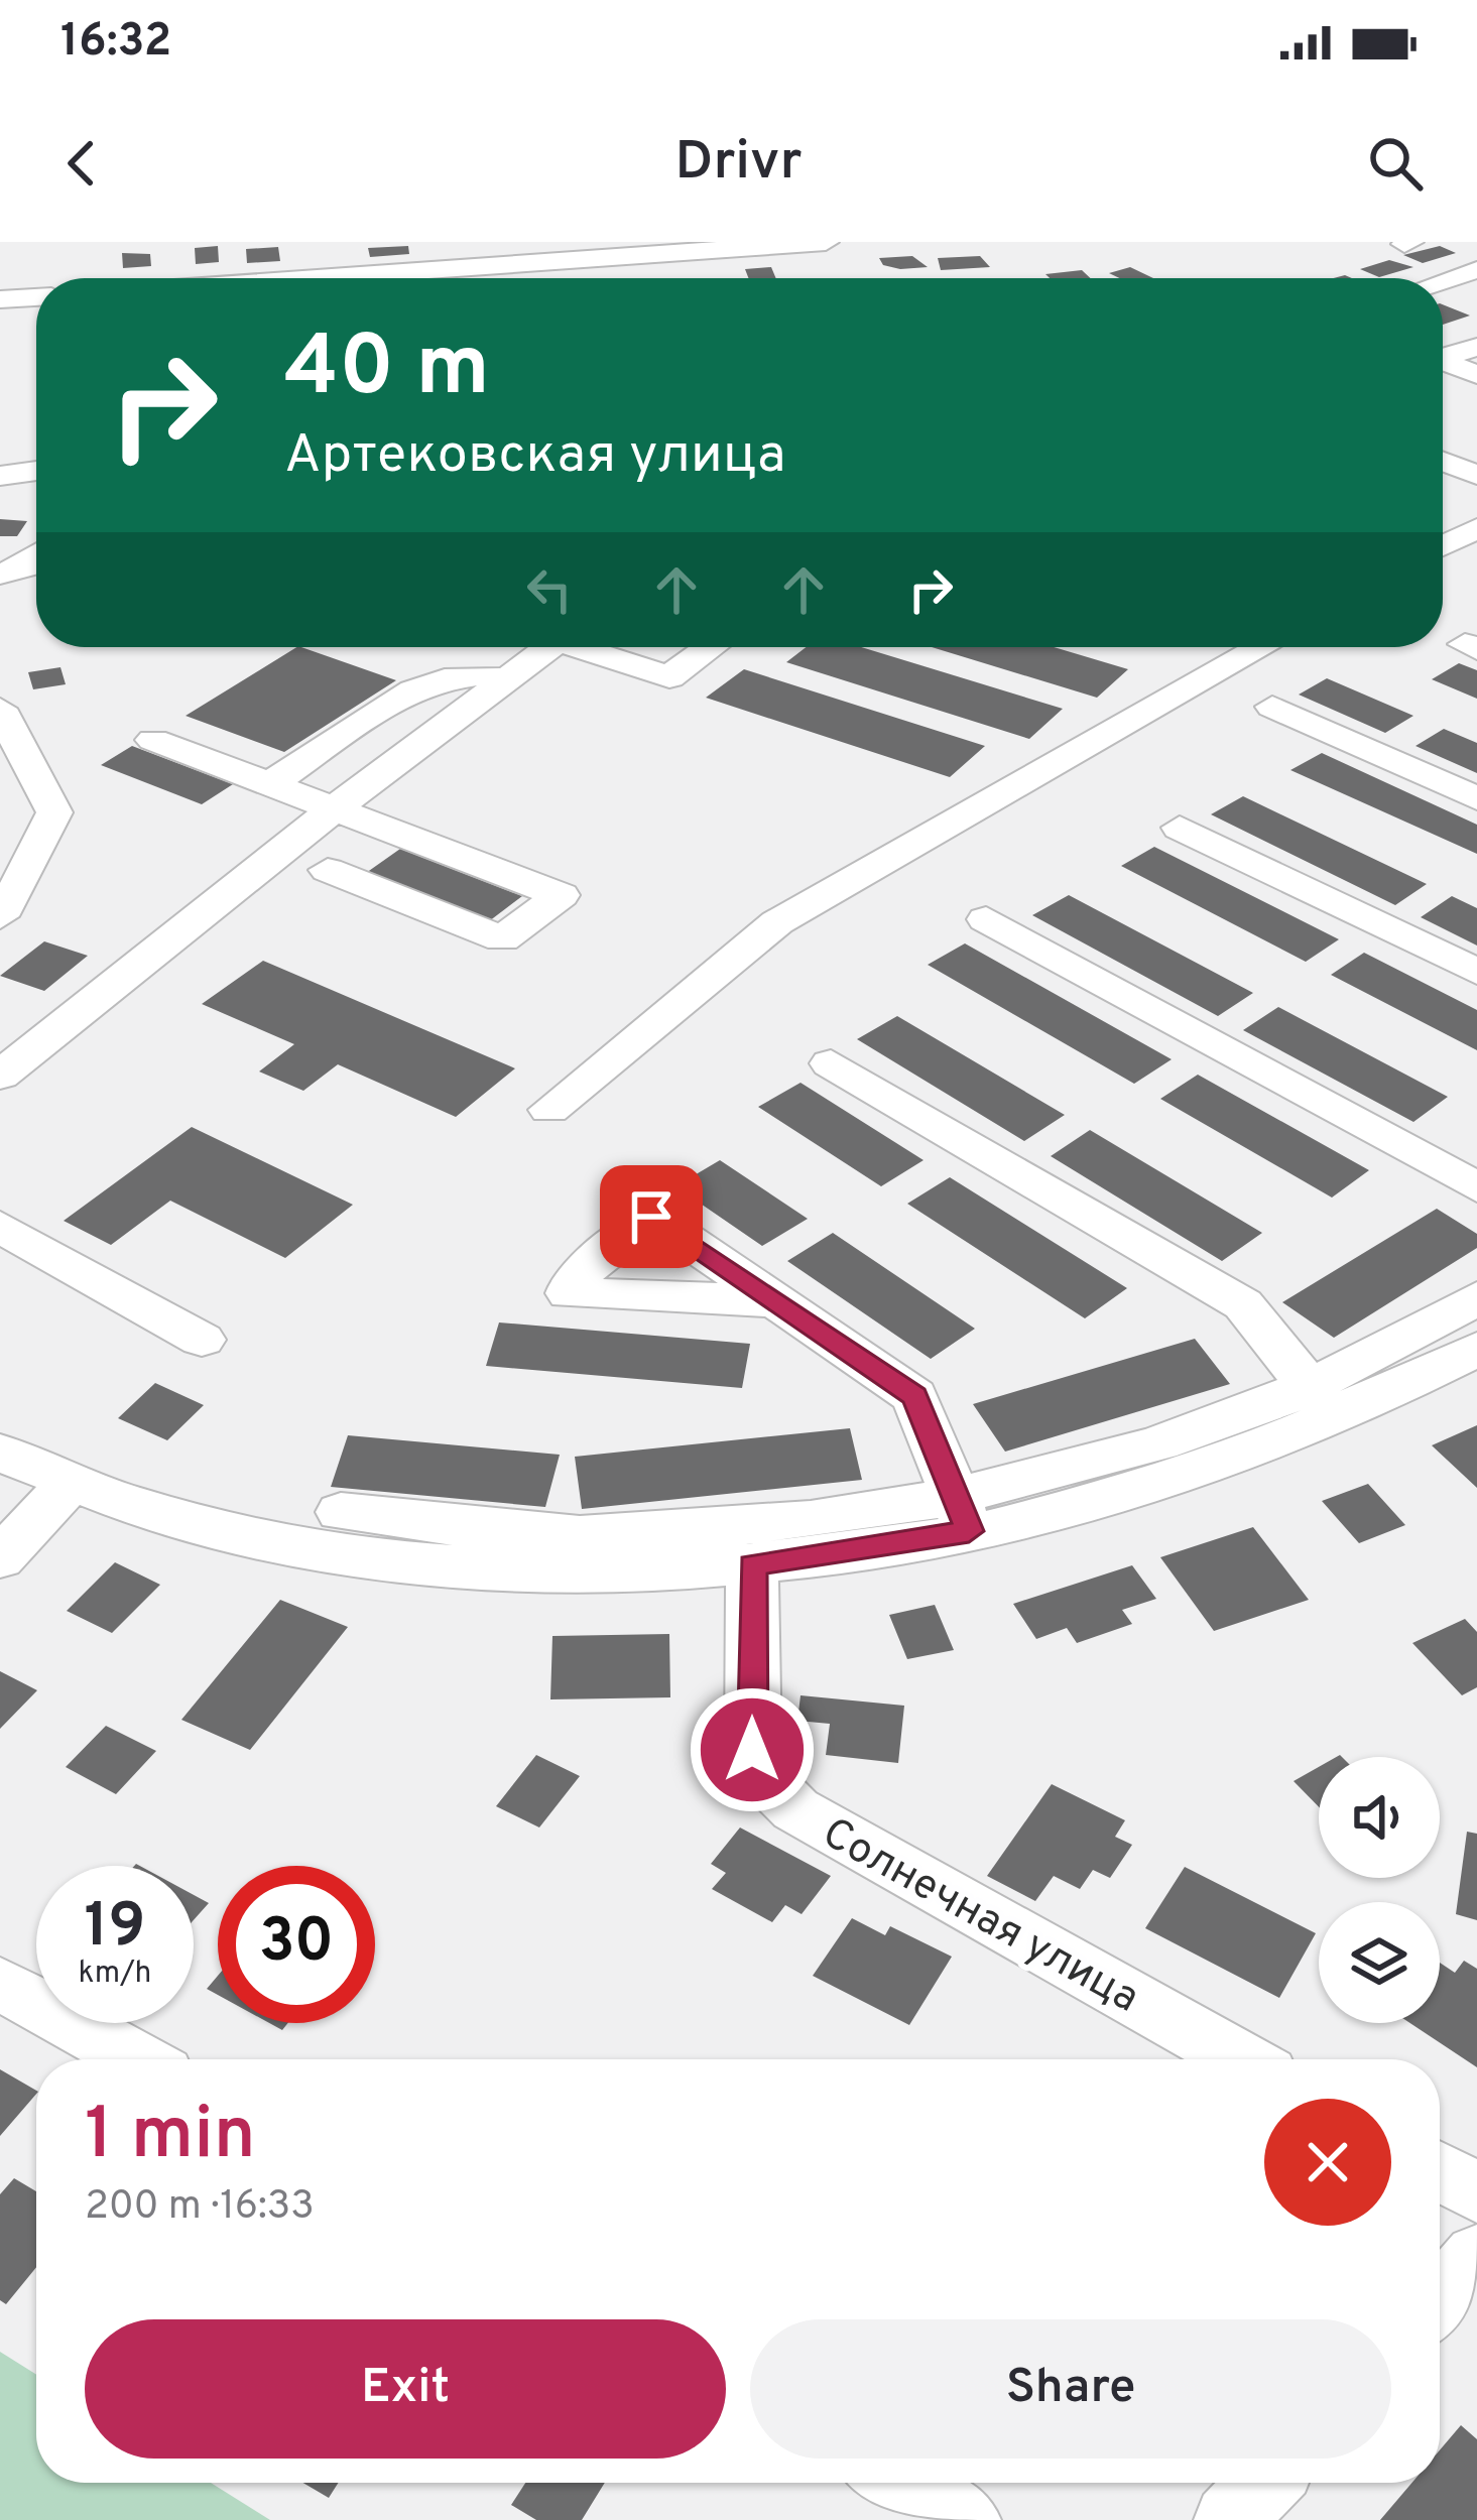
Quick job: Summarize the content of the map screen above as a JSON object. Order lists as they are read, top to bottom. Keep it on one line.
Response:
{"streets":{"street":["Солнечная улица"]},"page":{"status":"16:32","header":"Drivr","turn":["40 m","Артековская улица"],"speed":"19 km/h","limit":"30","heading":["1 min","200 m · 16:33"],"buttons":["Exit","Share"]}}
